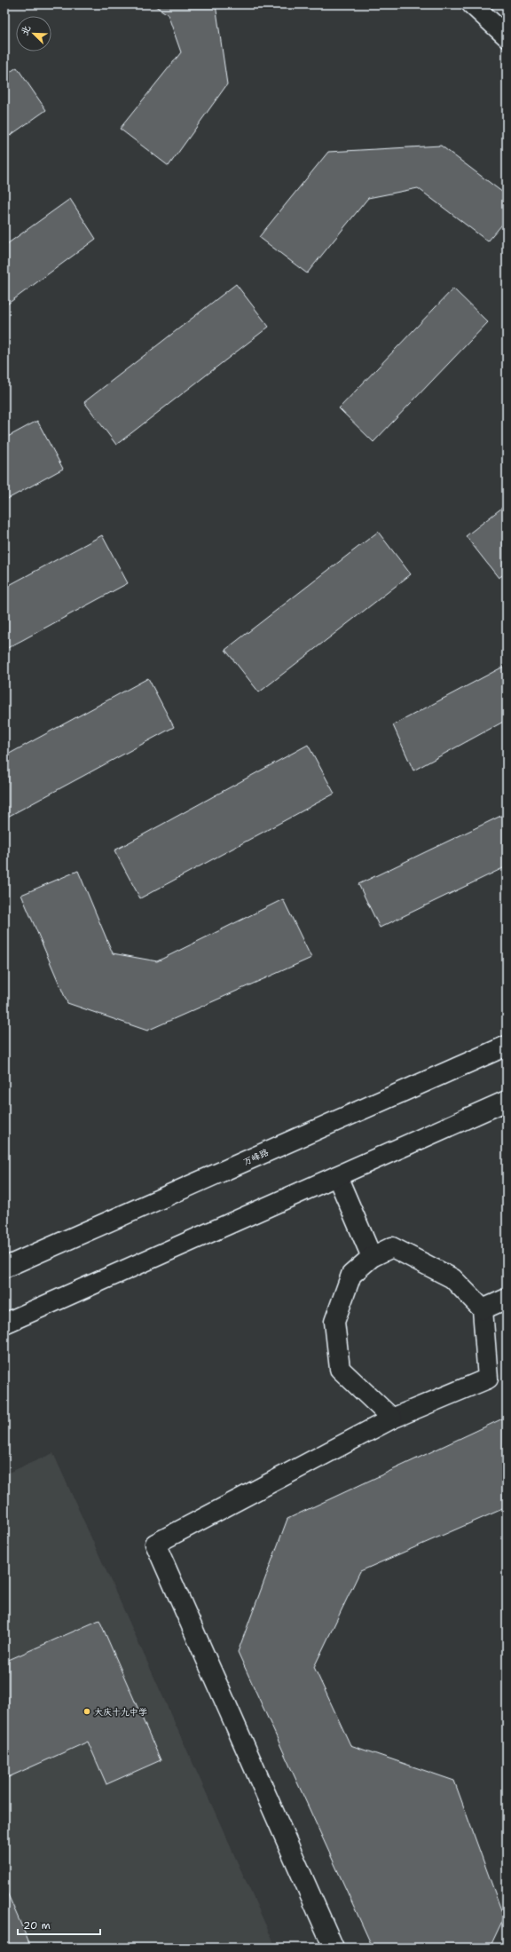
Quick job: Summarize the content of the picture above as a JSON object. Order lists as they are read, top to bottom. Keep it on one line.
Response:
{"streets":{"main road":["万峰路"]},"places":["大庆十九中学"],"scale_bar":"20 m","north":"top left"}
